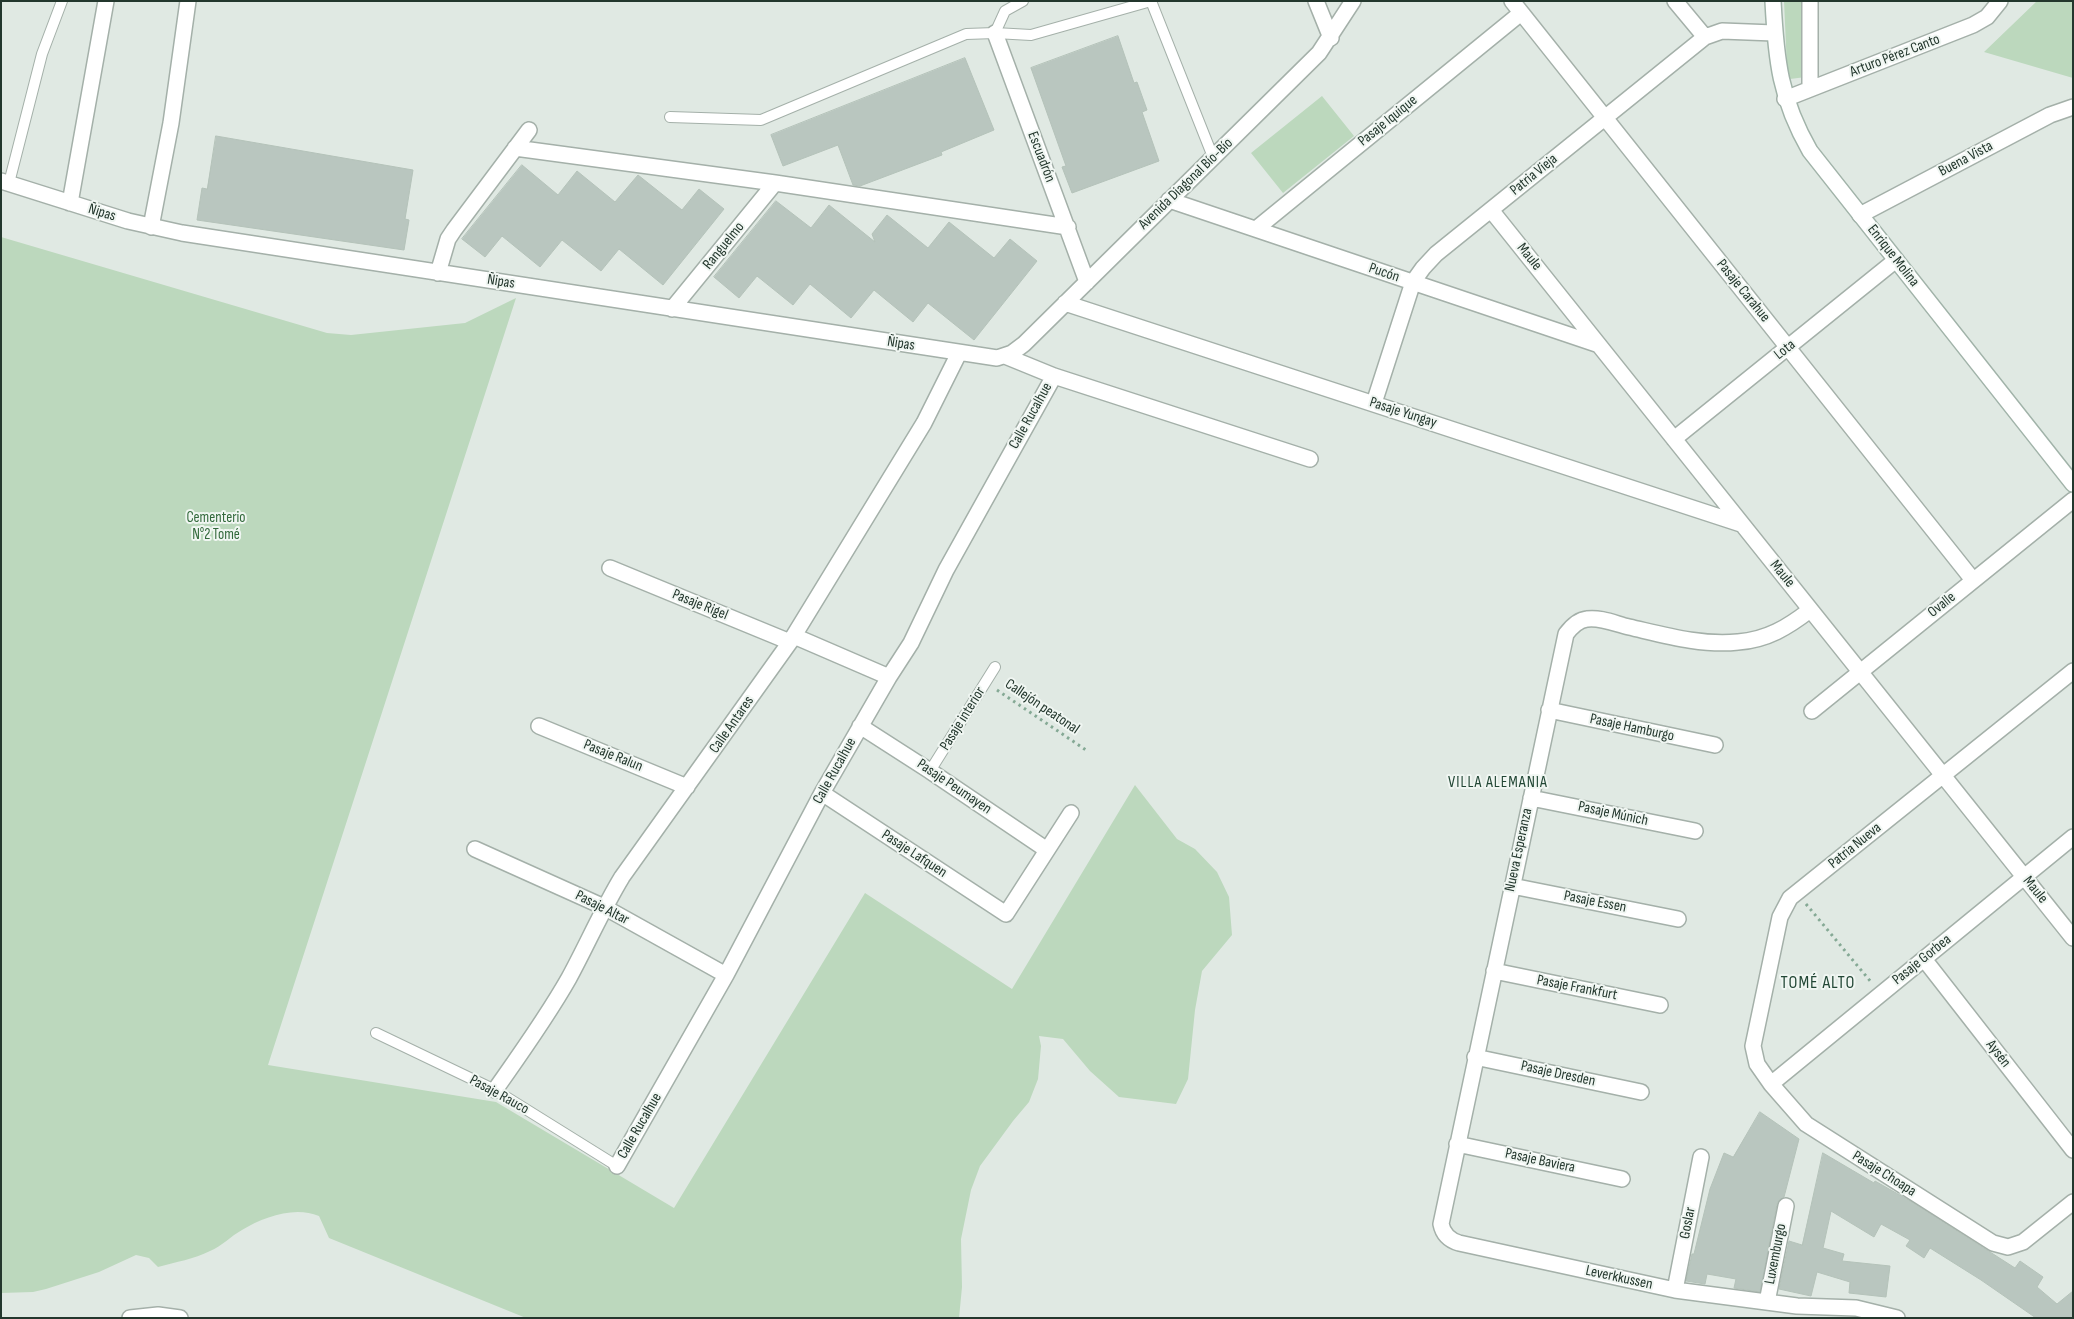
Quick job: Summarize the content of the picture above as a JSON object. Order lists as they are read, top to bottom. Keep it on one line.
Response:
{"streets":{"street":["Arturo Pérez Canto","Pasaje Iquique","Escuadrón","Buena Vista","Patria Vieja","Avenida Diagonal Bío-Bío","Ñipas","Ranguelmo","Enrique Molina","Maule","Pucón","Pasaje Carahue","Lota","Pasaje Yungay","Calle Rucalhue","Pasaje Rigel","Ovalle","Calle Antares","Pasaje Hamburgo","Pasaje Ralun","Pasaje Peumayen","Pasaje Múnich","Patria Nueva","Nueva Esperanza","Pasaje Lafquen","Pasaje Essen","Pasaje Altar","Pasaje Gorbea","Pasaje Frankfurt","Aysén","Pasaje Dresden","Pasaje Baviera","Pasaje Choapa","Goslar","Luxemburgo","Leverkkussen"],"lane":["Pasaje interior","Pasaje Rauco"],"path":["Callejón peatonal"]},"crossings":[["Arturo Pérez Canto","Enrique Molina"],["Pasaje Iquique","Pucón"],["Pasaje Iquique","Pasaje Carahue"],["Escuadrón","Avenida Diagonal Bío-Bío"],["Buena Vista","Enrique Molina"],["Patria Vieja","Enrique Molina"],["Patria Vieja","Maule"],["Patria Vieja","Pucón"],["Patria Vieja","Pasaje Carahue"],["Patria Vieja","Pasaje Yungay"],["Avenida Diagonal Bío-Bío","Ñipas"],["Avenida Diagonal Bío-Bío","Pucón"],["Avenida Diagonal Bío-Bío","Pasaje Yungay"],["Ñipas","Ranguelmo"],["Ñipas","Calle Antares"],["Enrique Molina","Lota"],["Maule","Pucón"],["Maule","Lota"],["Maule","Pasaje Yungay"],["Maule","Ovalle"],["Maule","Patria Nueva"],["Maule","Nueva Esperanza"],["Maule","Pasaje Gorbea"],["Pasaje Carahue","Lota"],["Pasaje Carahue","Ovalle"],["Calle Rucalhue","Pasaje Peumayen"],["Calle Rucalhue","Pasaje Lafquen"],["Calle Rucalhue","Pasaje Altar"],["Calle Rucalhue","Pasaje Rauco"],["Pasaje Rigel","Calle Antares"],["Callejón peatonal","Pasaje interior"],["Pasaje interior","Pasaje Peumayen"],["Calle Antares","Pasaje Ralun"],["Calle Antares","Pasaje Altar"],["Calle Antares","Pasaje Rauco"],["Pasaje Hamburgo","Nueva Esperanza"],["Pasaje Peumayen","Pasaje Lafquen"],["Pasaje Múnich","Nueva Esperanza"],["Patria Nueva","Pasaje Gorbea"],["Patria Nueva","Pasaje Choapa"],["Nueva Esperanza","Pasaje Essen"],["Nueva Esperanza","Pasaje Frankfurt"],["Nueva Esperanza","Pasaje Dresden"],["Nueva Esperanza","Pasaje Baviera"],["Nueva Esperanza","Leverkkussen"],["Pasaje Gorbea","Aysén"],["Pasaje Gorbea","Pasaje Choapa"],["Goslar","Leverkkussen"],["Luxemburgo","Leverkkussen"]],"districts":["VILLA ALEMANIA","TOMÉ ALTO"],"parks":["Cementerio N°2 Tomé"]}
